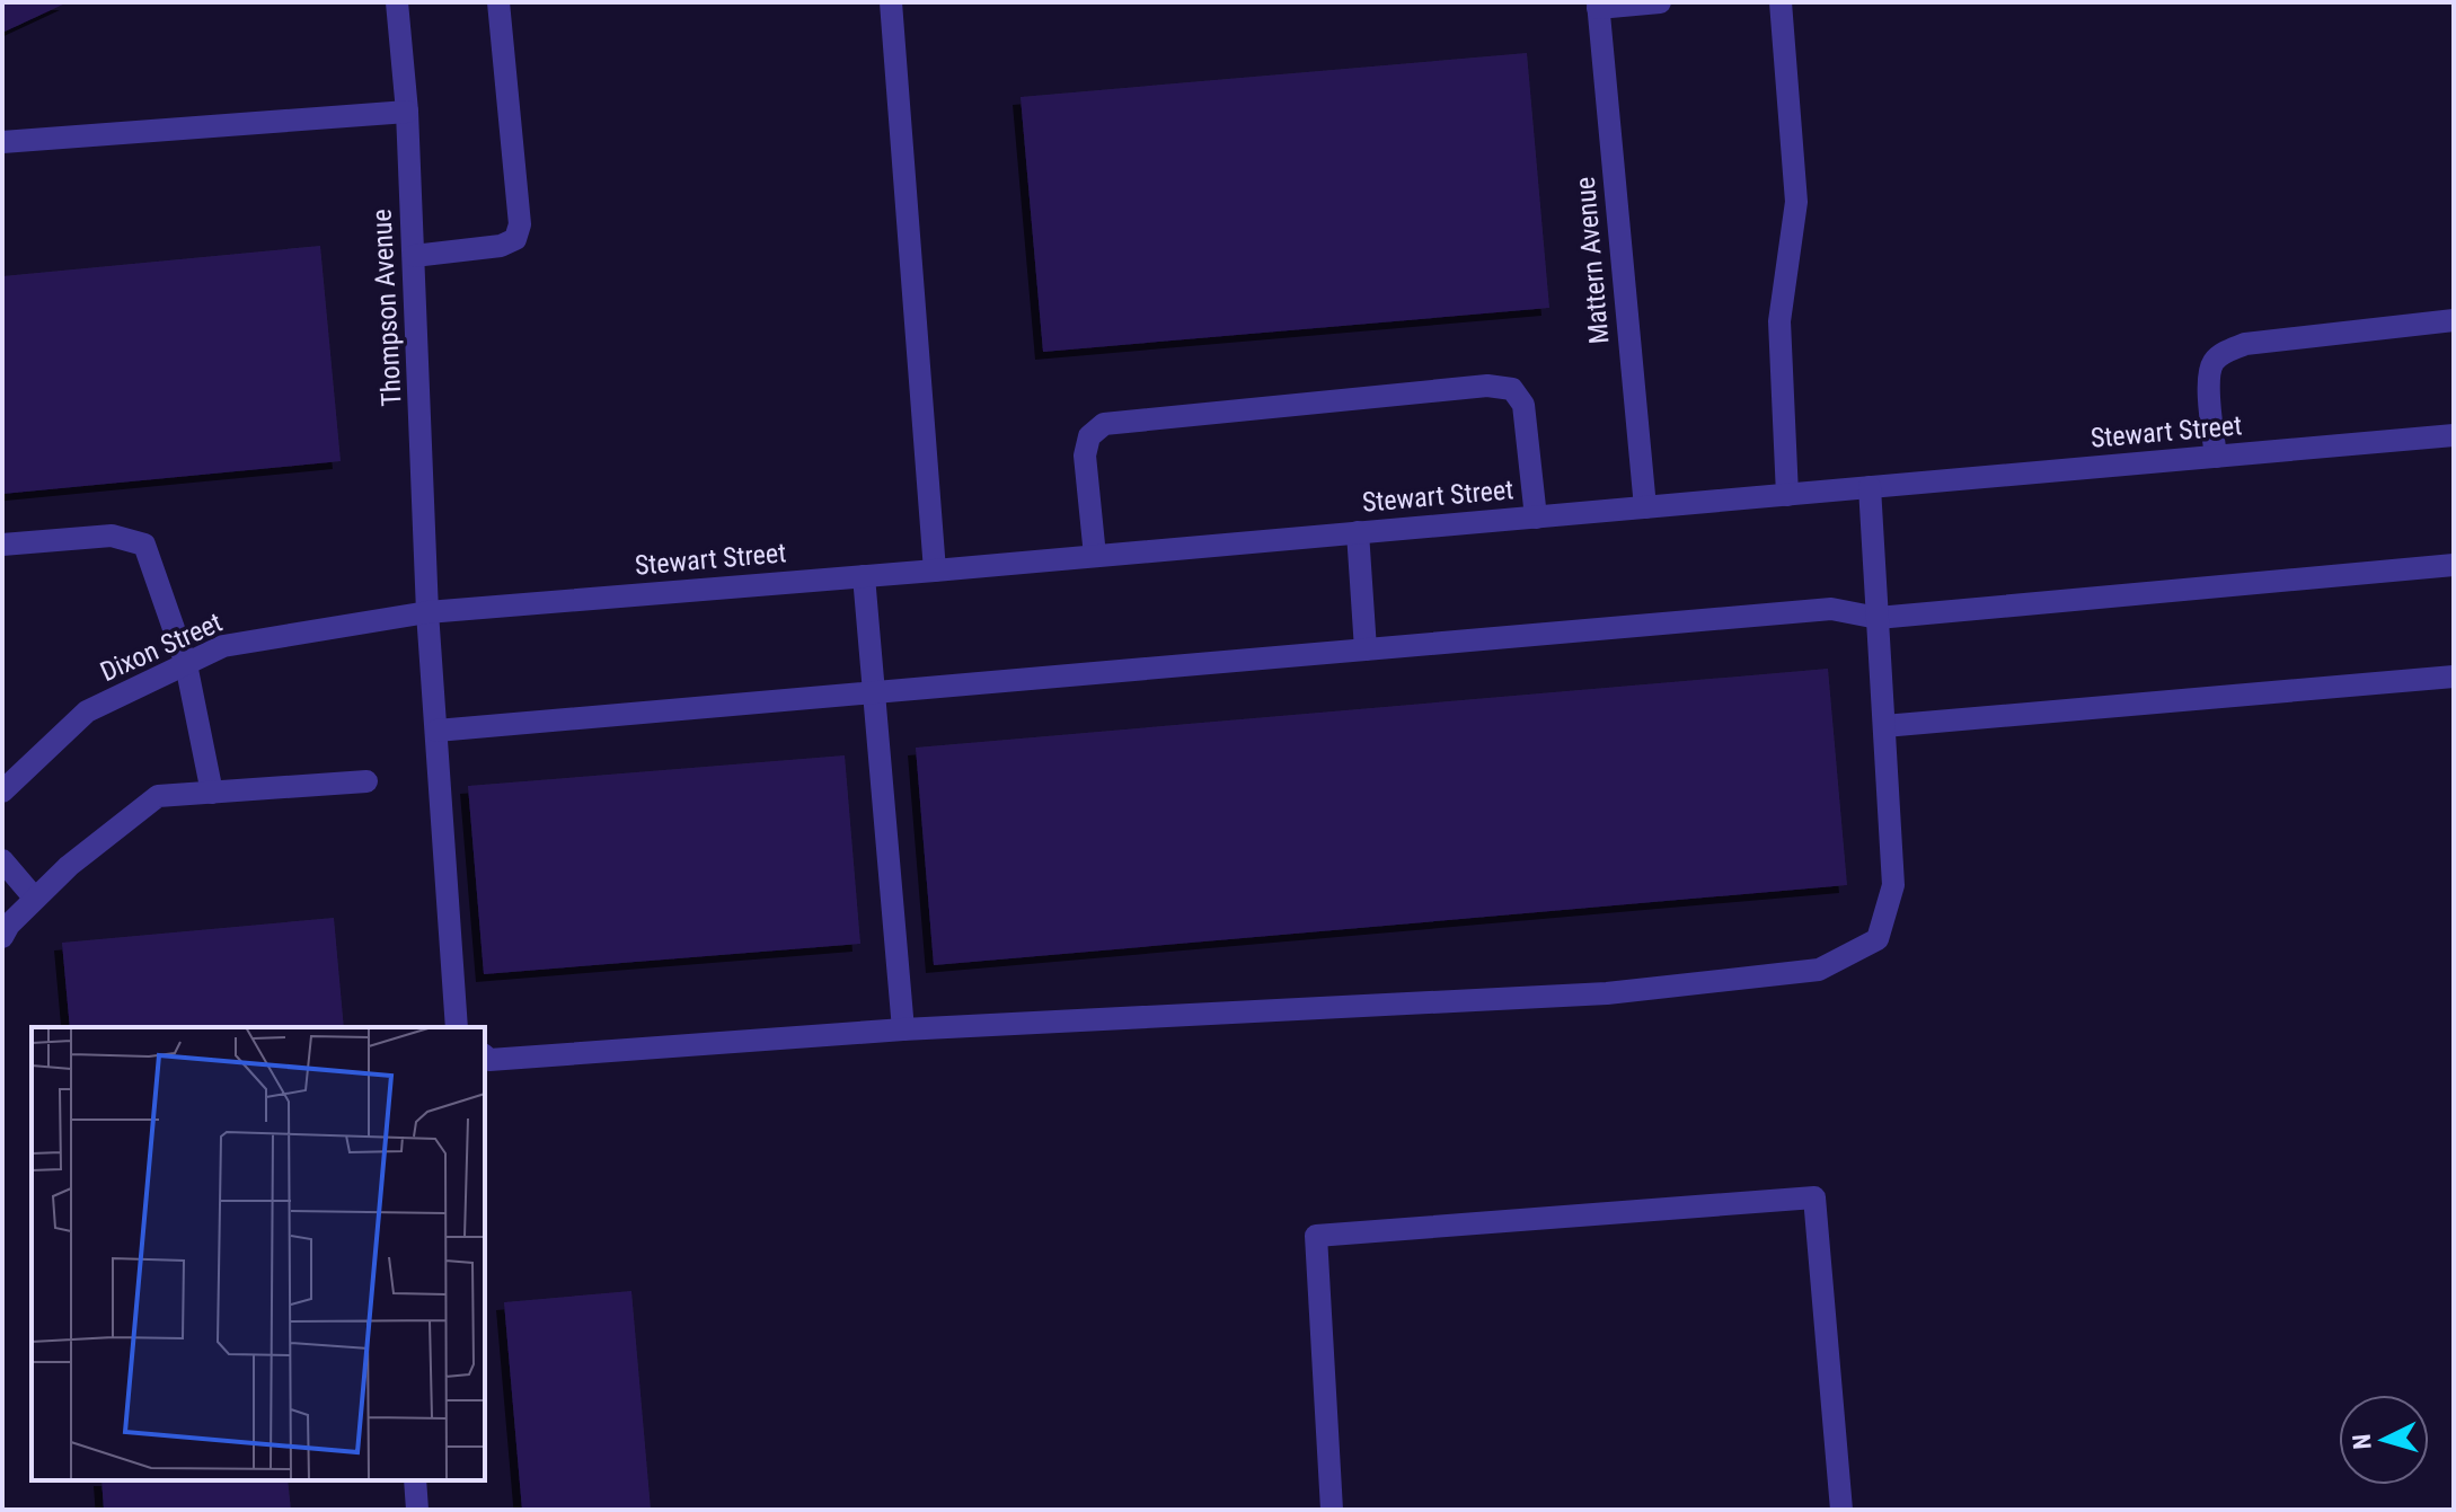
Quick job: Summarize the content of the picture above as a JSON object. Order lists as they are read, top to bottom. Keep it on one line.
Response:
{"streets":{"street":["Mattern Avenue","Thompson Avenue","Stewart Street","Dixon Street"]},"crossings":[["Mattern Avenue","Stewart Street"],["Thompson Avenue","Stewart Street"],["Thompson Avenue","Dixon Street"],["Stewart Street","Dixon Street"]],"north":"left"}
